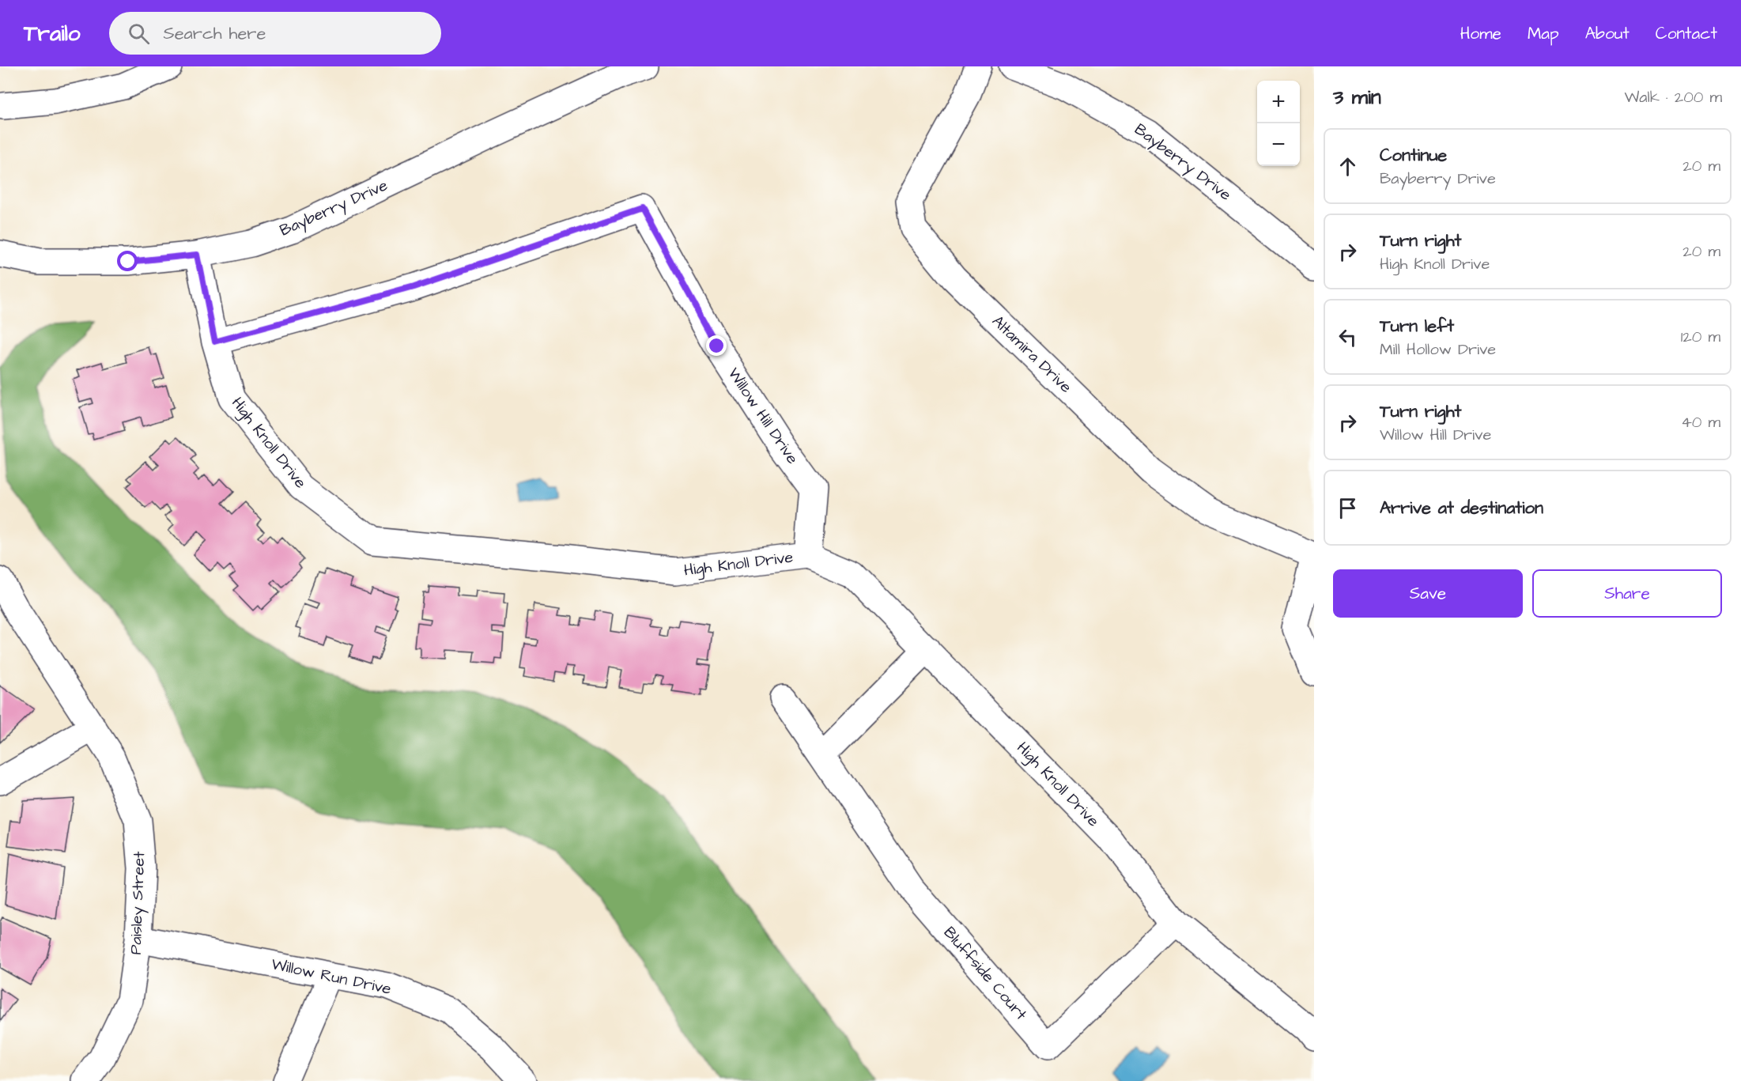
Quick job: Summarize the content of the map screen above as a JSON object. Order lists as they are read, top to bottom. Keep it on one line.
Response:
{"streets":{"street":["Bayberry Drive","Altamira Drive","Willow Hill Drive","High Knoll Drive","Paisley Street","Bluffside Court","Willow Run Drive"]},"crossings":[["Bayberry Drive","High Knoll Drive"],["Willow Hill Drive","High Knoll Drive"],["High Knoll Drive","Bluffside Court"],["Paisley Street","Willow Run Drive"]],"page":{"header":"Trailo","search":"Search here","nav":["Home","Map","About","Contact"],"heading":["3 min","Walk · 200 m"],"map_buttons":["+","−"],"list":[["Continue","Bayberry Drive","20 m"],["Turn right","High Knoll Drive","20 m"],["Turn left","Mill Hollow Drive","120 m"],["Turn right","Willow Hill Drive","40 m"],"Arrive at destination"],"buttons":["Save","Share"]}}
